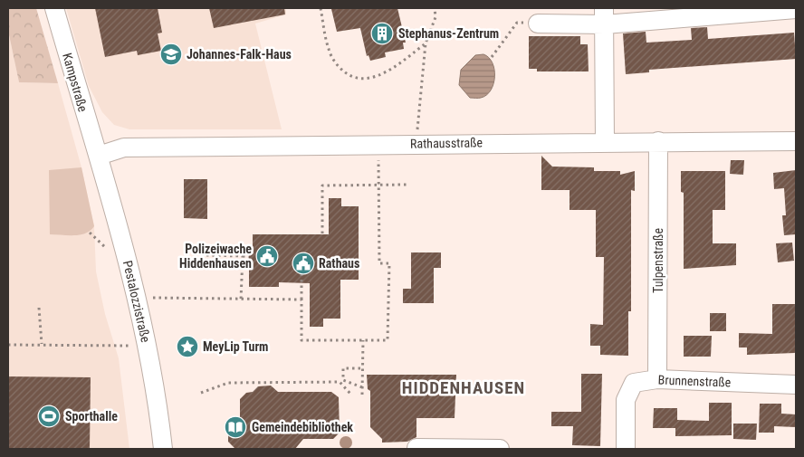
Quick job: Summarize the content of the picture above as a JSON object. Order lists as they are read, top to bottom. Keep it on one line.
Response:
{"streets":{"street":["Kampstraße","Rathausstraße","Tulpenstraße","Pestalozzistraße","Brunnenstraße"]},"crossings":[["Kampstraße","Rathausstraße"],["Kampstraße","Pestalozzistraße"],["Rathausstraße","Tulpenstraße"],["Rathausstraße","Pestalozzistraße"],["Tulpenstraße","Brunnenstraße"]],"districts":["HIDDENHAUSEN"],"places":{"building":["Stephanus-Zentrum"],"school or university":["Johannes-Falk-Haus"],"public building":["Polizeiwache Hiddenhausen","Rathaus"],"place":["MeyLip Turm"],"sports":["Sporthalle"],"library":["Gemeindebibliothek"]}}
